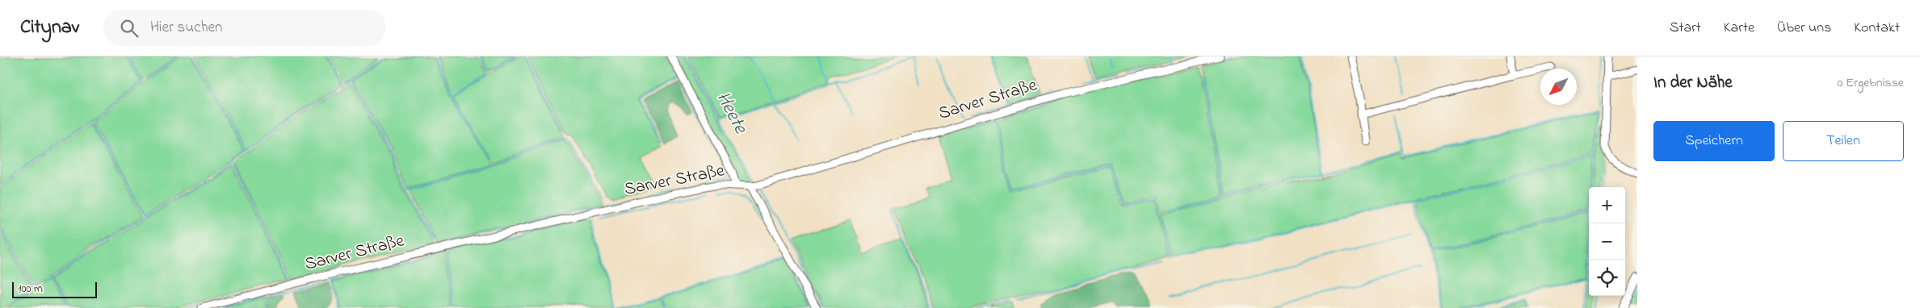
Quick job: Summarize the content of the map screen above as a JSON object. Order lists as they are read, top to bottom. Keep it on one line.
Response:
{"streets":{"street":["Sarver Straße"]},"water":["Heete"],"scale_bar":"100 m","north":"bottom left","page":{"header":"Citynav","search":"Hier suchen","nav":["Start","Karte","Über uns","Kontakt"],"heading":["In der Nähe","0 Ergebnisse"],"buttons":["Speichern","Teilen"],"map_buttons":["+","−"],"scale":"100 m"}}
